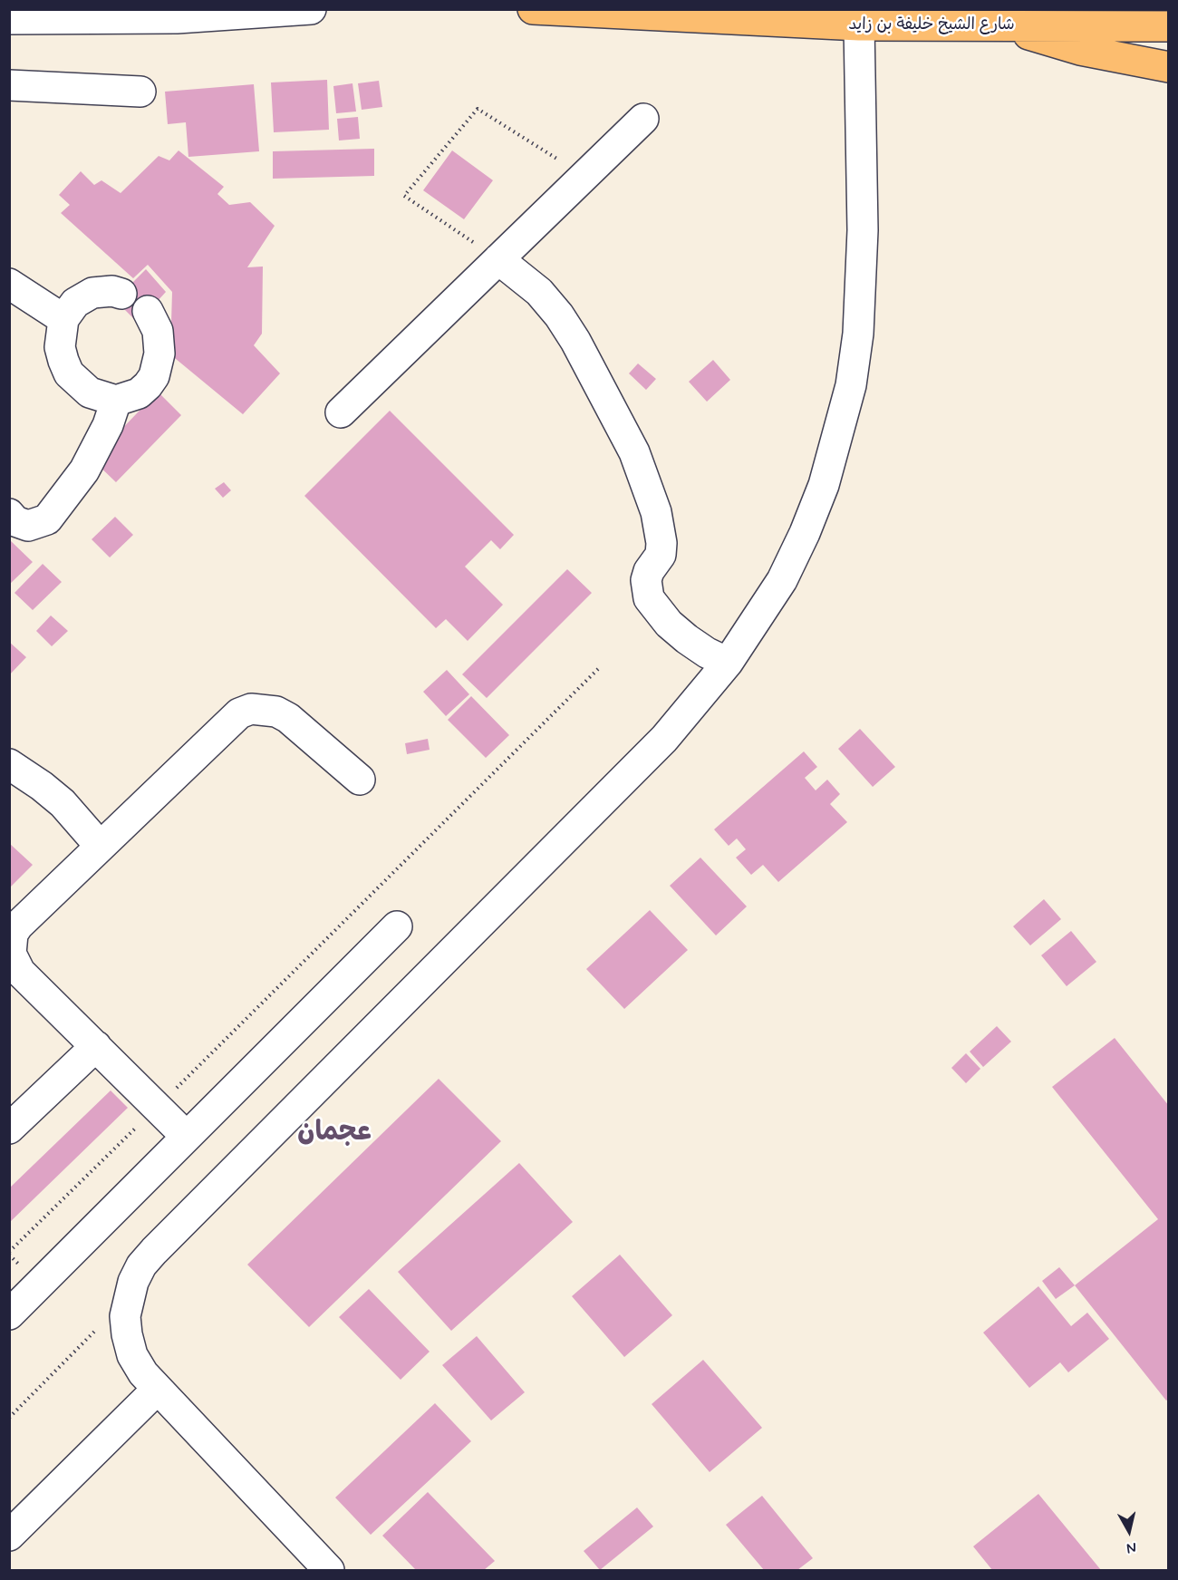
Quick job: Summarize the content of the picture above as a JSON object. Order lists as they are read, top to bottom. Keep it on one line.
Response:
{"streets":{"main road":["شارع الشيخ خليفة بن زايد"]},"districts":["عجمان"],"north":"bottom"}
